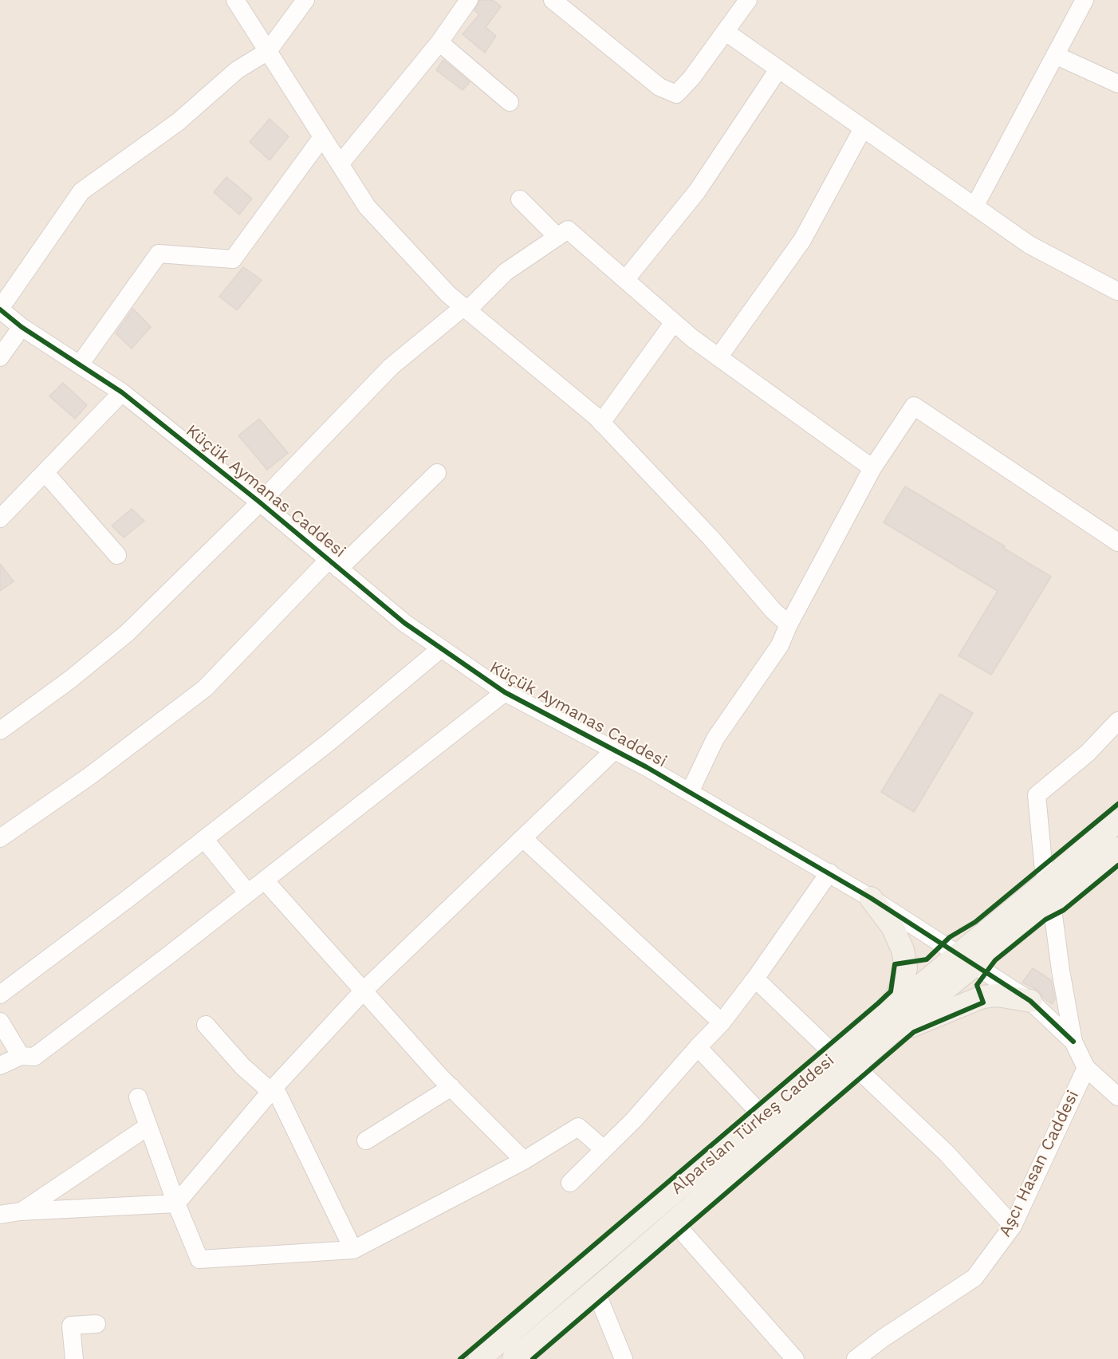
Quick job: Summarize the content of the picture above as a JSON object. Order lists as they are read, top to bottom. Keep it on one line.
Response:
{"streets":{"main road":["Alparslan Türkeş Caddesi"],"street":["Küçük Aymanas Caddesi","Aşcı Hasan Caddesi"]},"crossings":[["Küçük Aymanas Caddesi","Alparslan Türkeş Caddesi"]]}
